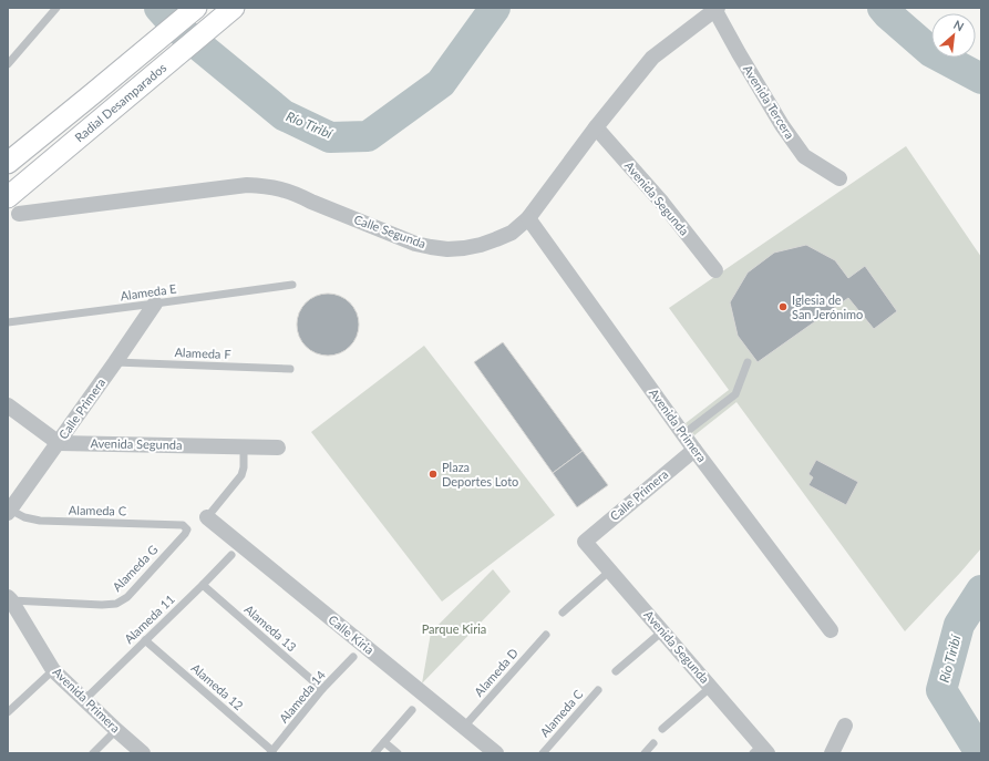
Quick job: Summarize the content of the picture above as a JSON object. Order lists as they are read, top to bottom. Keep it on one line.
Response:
{"streets":{"main road":["Radial Desamparados"],"street":["Avenida Tercera","Avenida Segunda","Calle Segunda","Calle Primera","Avenida Primera","Calle Kiria"],"lane":["Alameda E","Alameda F","Alameda C","Alameda G","Alameda 11","Alameda 13","Alameda D","Alameda 12","Alameda 14"]},"crossings":[["Radial Desamparados","Calle Segunda"],["Avenida Tercera","Calle Segunda"],["Avenida Segunda","Calle Segunda"],["Avenida Segunda","Calle Primera"],["Calle Segunda","Avenida Primera"],["Alameda E","Calle Primera"],["Alameda F","Calle Primera"],["Calle Primera","Avenida Primera"],["Calle Primera","Alameda C"],["Avenida Primera","Alameda G"],["Avenida Primera","Alameda 11"],["Alameda C","Alameda G"],["Alameda 11","Alameda 13"],["Alameda 11","Alameda 12"],["Alameda 13","Alameda 14"],["Calle Kiria","Alameda D"],["Alameda 12","Alameda 14"]],"water":["Río Tiribí"],"parks":["Parque Kiria"],"places":["Iglesia de San Jerónimo","Plaza Deportes Loto"],"north":"top right"}
